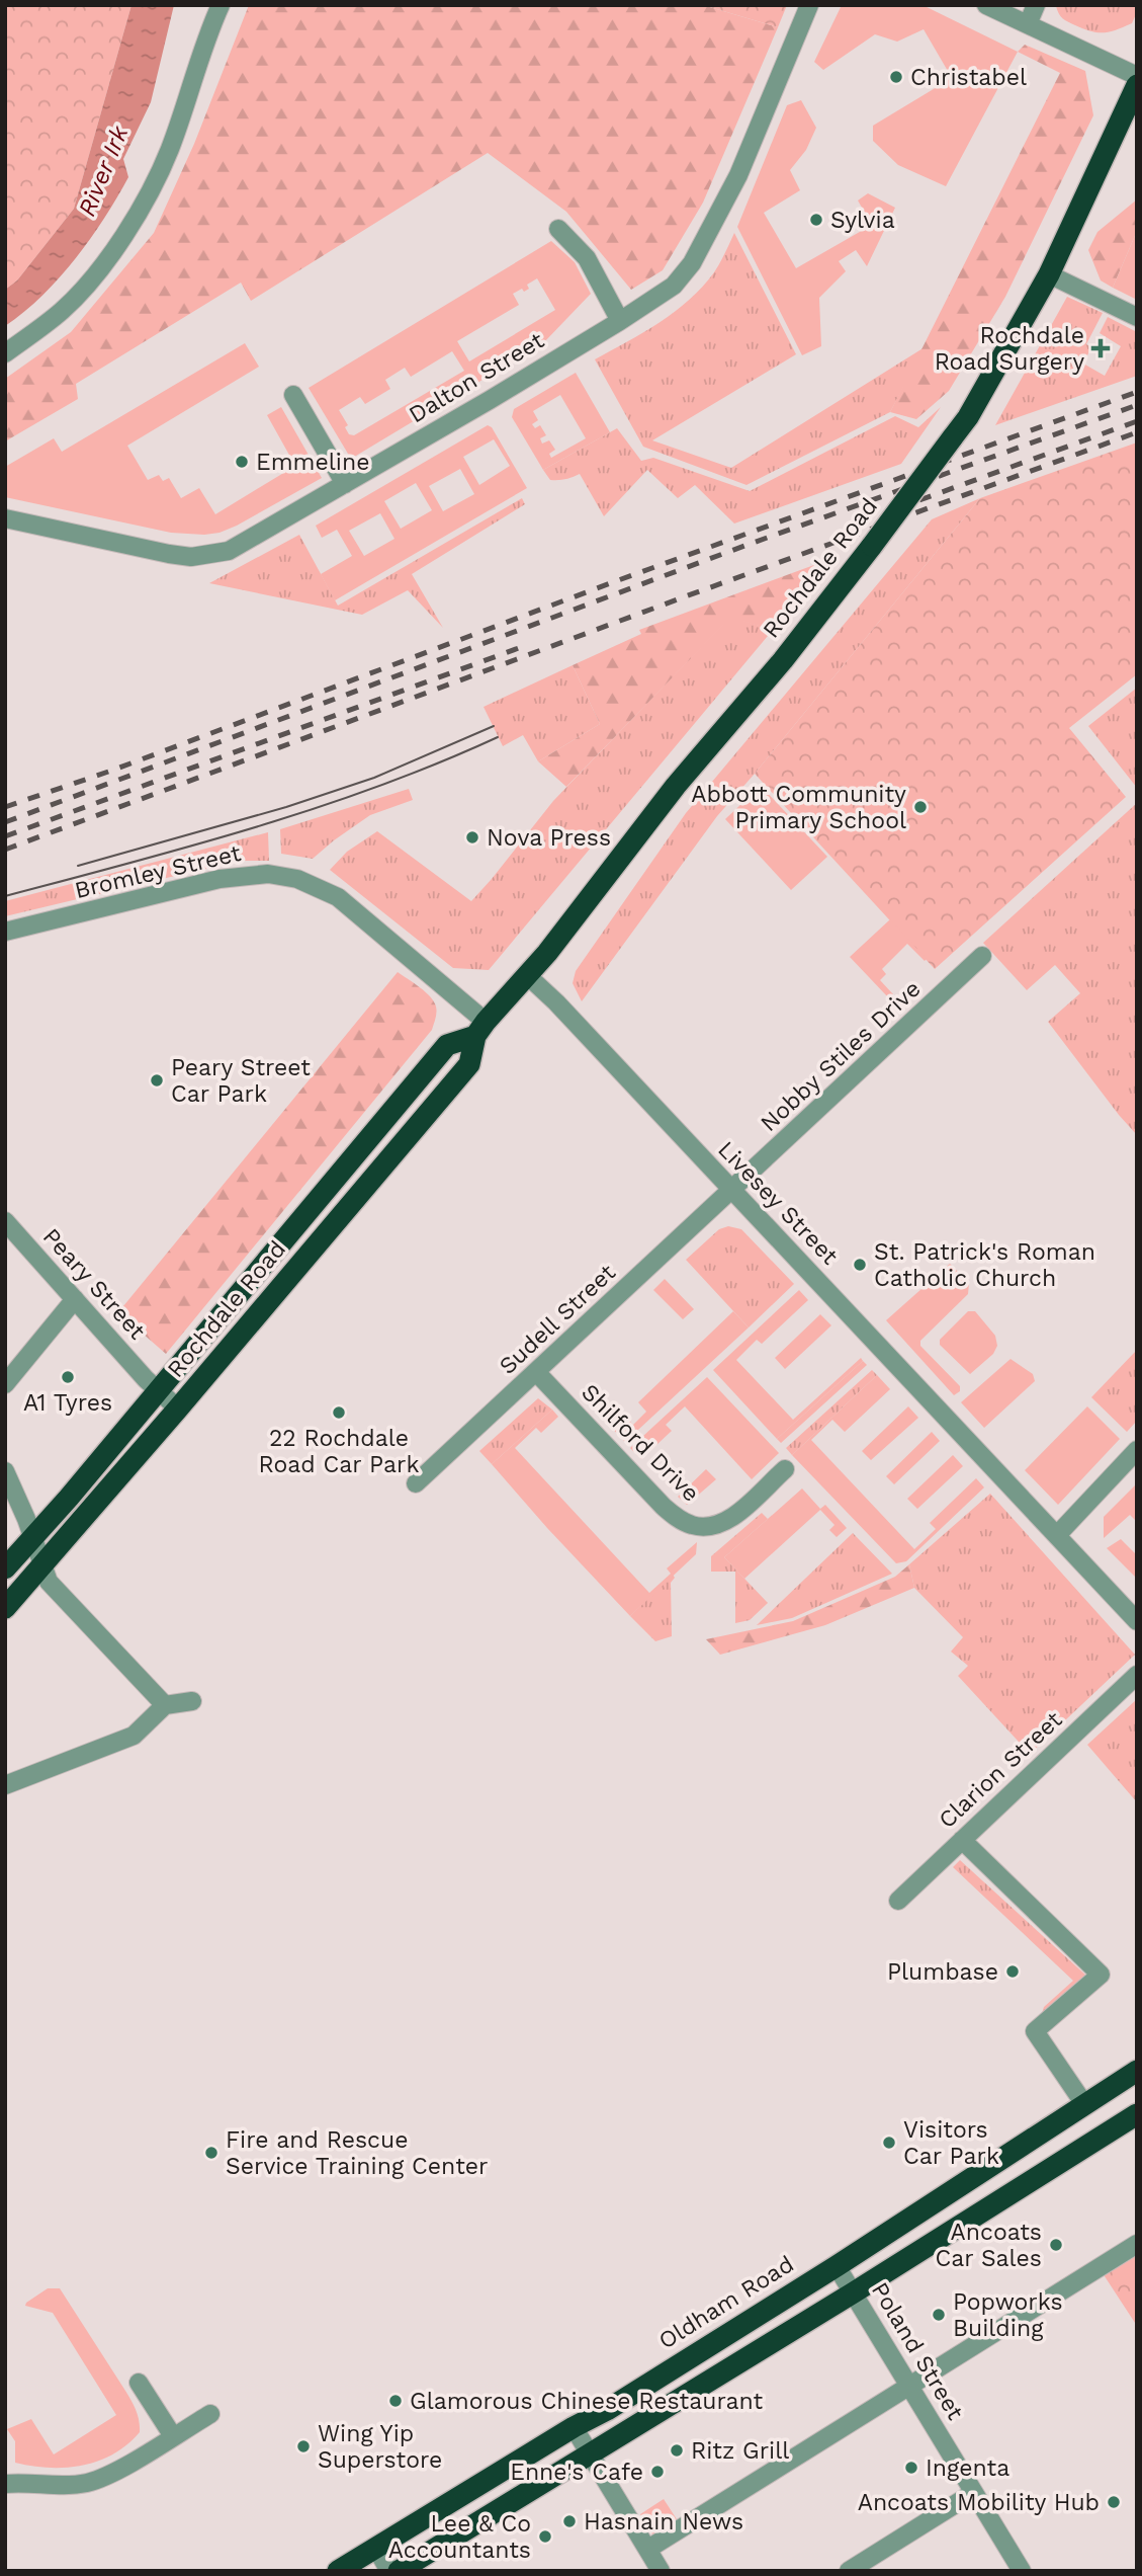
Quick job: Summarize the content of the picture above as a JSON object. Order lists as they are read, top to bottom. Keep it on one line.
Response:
{"streets":{"highway":["Rochdale Road","Oldham Road"],"street":["Dalton Street","Bromley Street","Nobby Stiles Drive","Livesey Street","Peary Street","Sudell Street","Shilford Drive","Clarion Street","Poland Street"]},"crossings":[["Rochdale Road","Bromley Street"],["Rochdale Road","Livesey Street"],["Rochdale Road","Peary Street"],["Nobby Stiles Drive","Livesey Street"],["Nobby Stiles Drive","Sudell Street"],["Livesey Street","Sudell Street"],["Sudell Street","Shilford Drive"],["Oldham Road","Poland Street"]],"water":["River Irk"],"places":{"other":["Christabel","Sylvia","Emmeline","Abbott Community Primary School","Nova Press","Peary Street Car Park","St. Patrick's Roman Catholic Church","A1 Tyres","22 Rochdale Road Car Park","Plumbase","Visitors Car Park","Fire and Rescue Service Training Center","Ancoats Car Sales","Popworks Building","Glamorous Chinese Restaurant","Wing Yip Superstore","Ritz Grill","Ingenta","Enne's Cafe","Ancoats Mobility Hub","Hasnain News","Lee & Co Accountants"],"health":["Rochdale Road Surgery"]}}
